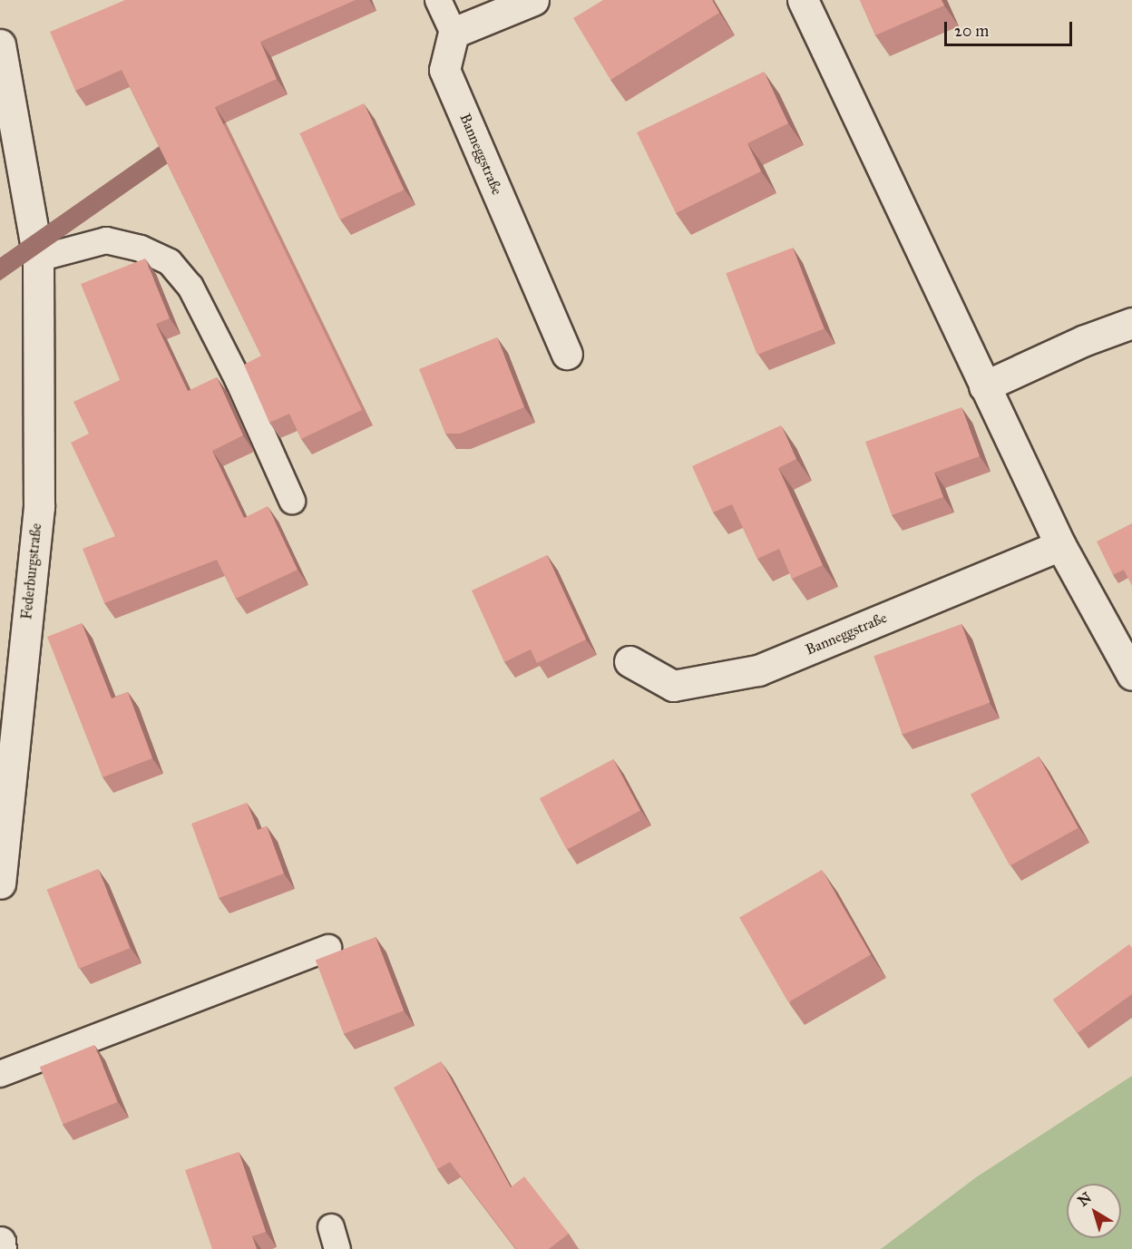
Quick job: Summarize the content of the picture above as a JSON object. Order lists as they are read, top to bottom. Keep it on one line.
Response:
{"streets":{"street":["Banneggstraße","Federburgstraße"]},"scale_bar":"20 m","north":"top left"}
